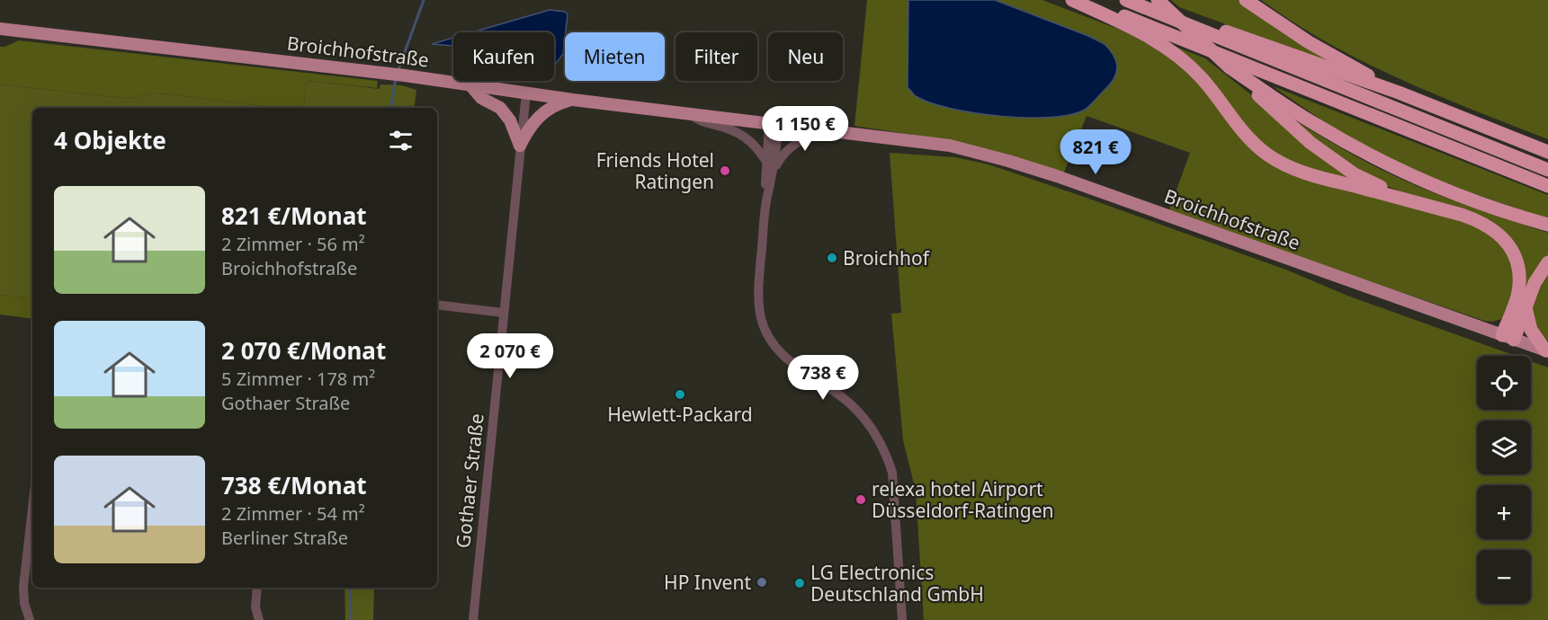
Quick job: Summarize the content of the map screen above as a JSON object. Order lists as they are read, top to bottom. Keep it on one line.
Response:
{"streets":{"main road":["Broichhofstraße"],"street":["Gothaer Straße"]},"crossings":[["Broichhofstraße","Gothaer Straße"]],"places":["Friends Hotel Ratingen","Broichhof","Hewlett-Packard","relexa hotel Airport Düsseldorf-Ratingen","HP Invent","LG Electronics Deutschland GmbH"],"page":{"chip":["Kaufen","Mieten","Filter","Neu"],"price":["1 150 €","821 €","2 070 €","738 €"],"heading":"4 Objekte","list":[{"name":"821 €/Monat","note":"2 Zimmer · 56 m² · Broichhofstraße"},{"name":"2 070 €/Monat","note":"5 Zimmer · 178 m² · Gothaer Straße"},{"name":"738 €/Monat","note":"2 Zimmer · 54 m² · Berliner Straße"}],"map_buttons":["+","−"]}}
